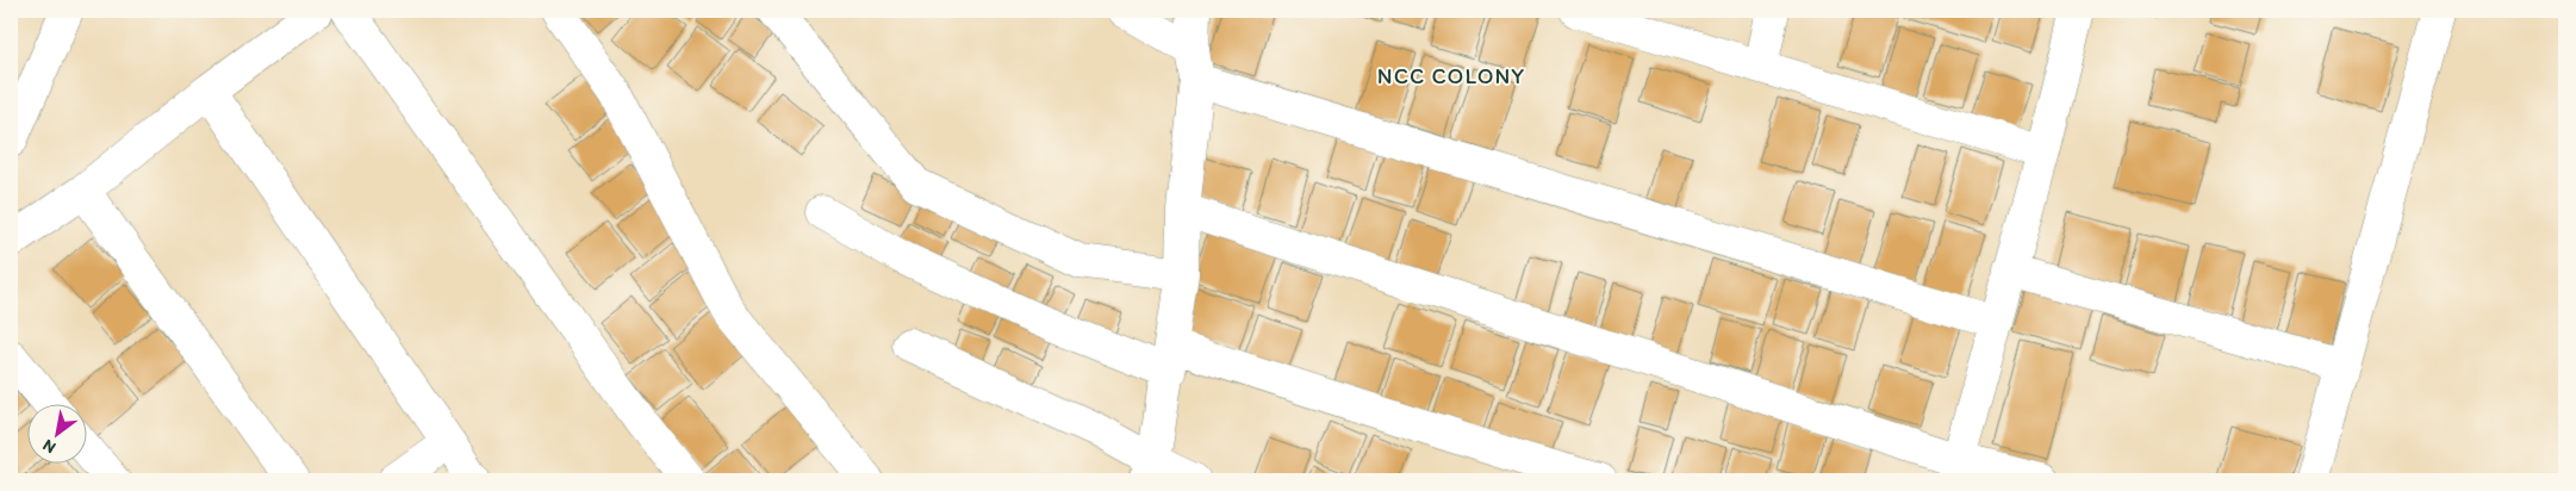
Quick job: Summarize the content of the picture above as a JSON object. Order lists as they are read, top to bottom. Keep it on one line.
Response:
{"districts":["NCC COLONY"],"north":"bottom left"}
